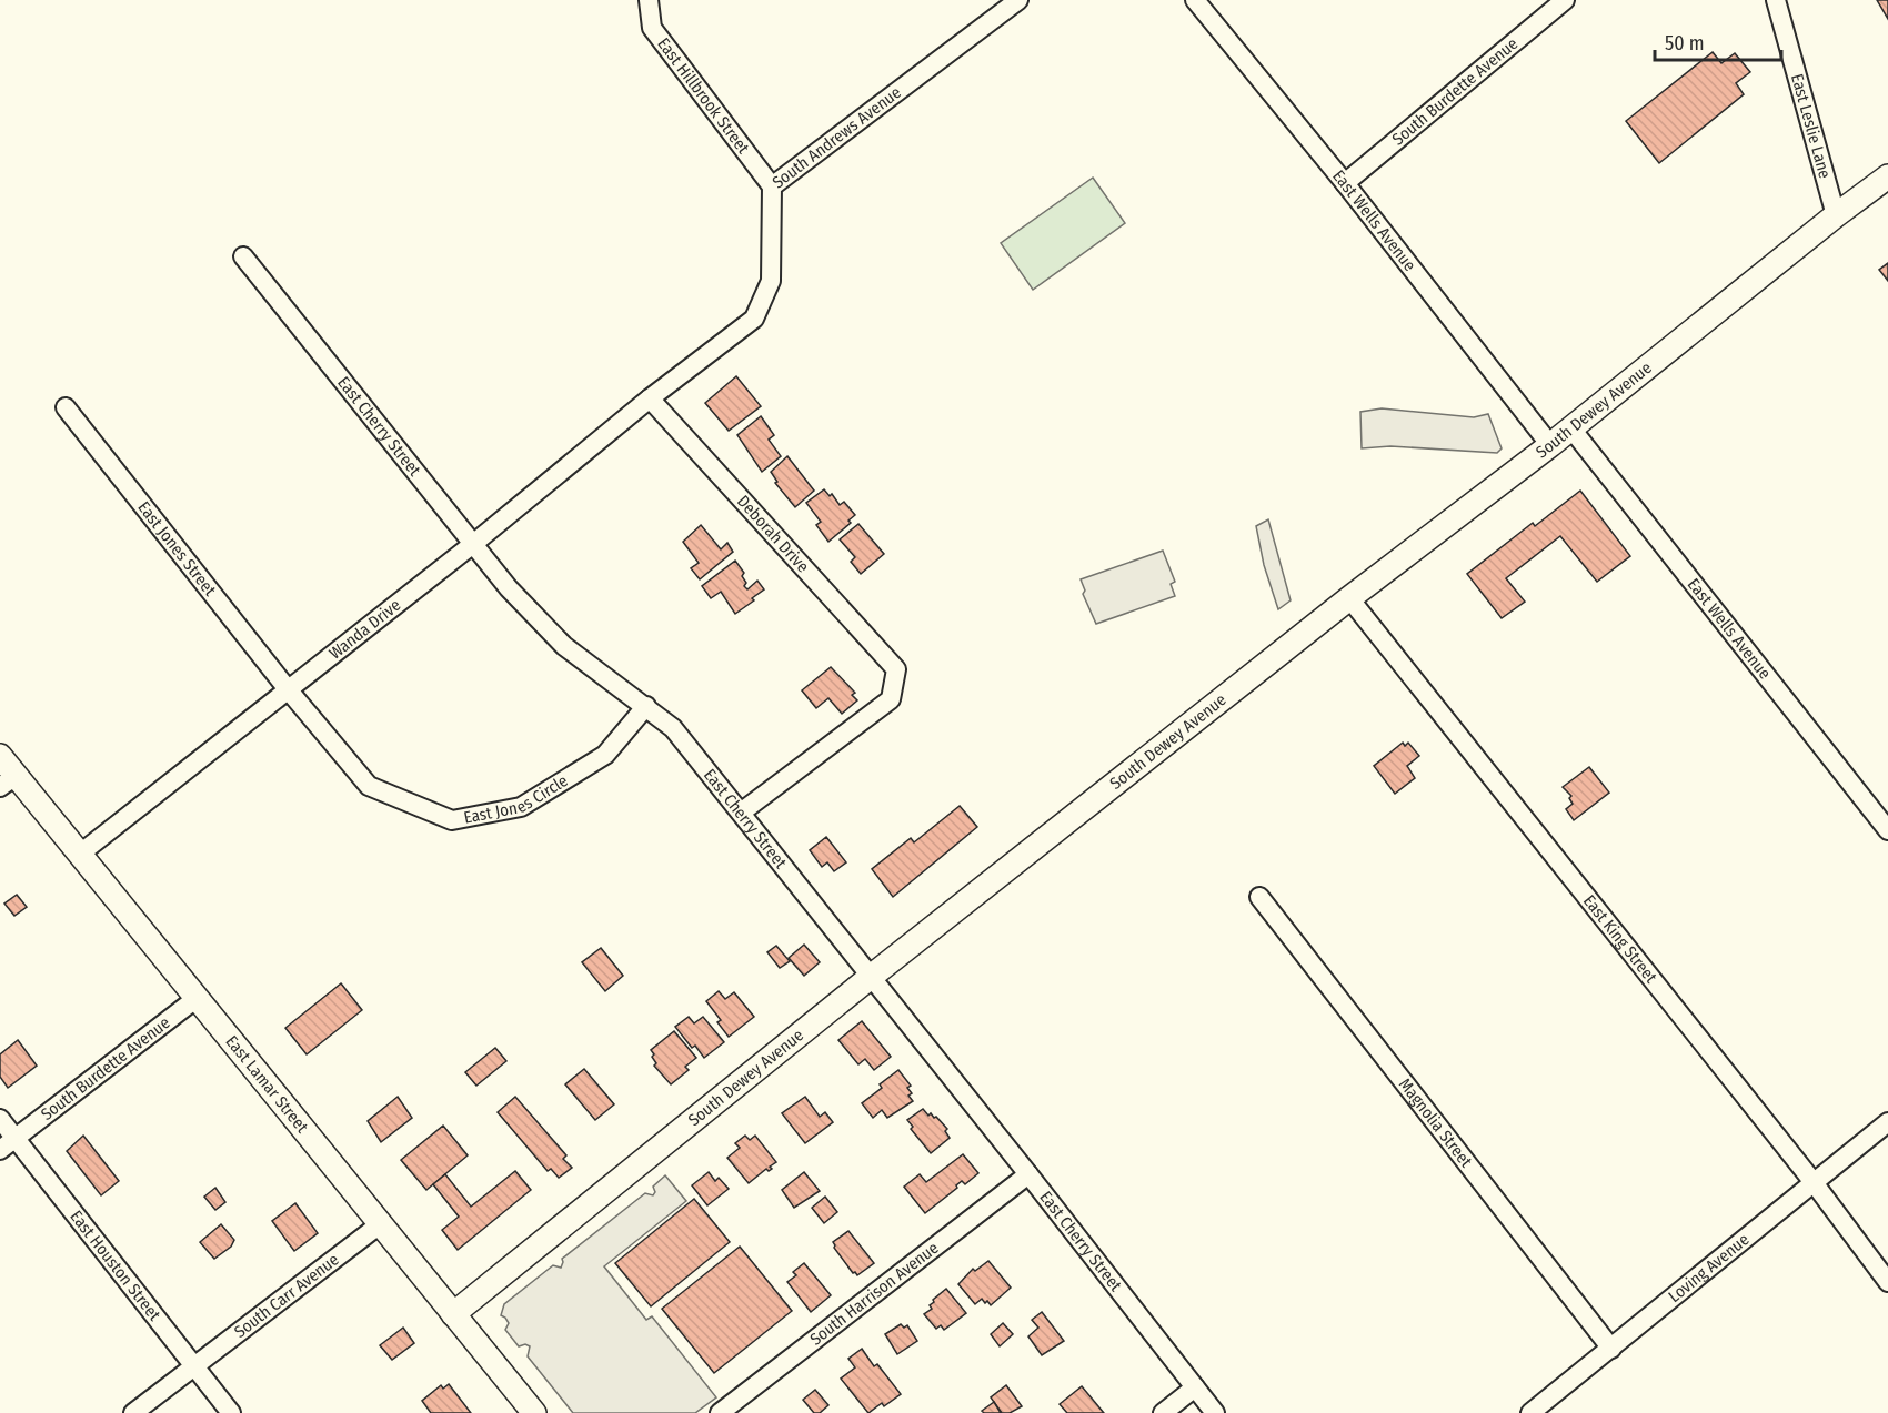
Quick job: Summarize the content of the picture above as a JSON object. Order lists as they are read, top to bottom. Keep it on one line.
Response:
{"streets":{"main road":["South Dewey Avenue","East Lamar Street"],"street":["South Burdette Avenue","East Hillbrook Street","East Leslie Lane","South Andrews Avenue","East Wells Avenue","East Cherry Street","Deborah Drive","East Jones Street","Wanda Drive","East Jones Circle","East King Street","Magnolia Street","East Houston Street","Loving Avenue","South Harrison Avenue","South Carr Avenue"]},"crossings":[["South Burdette Avenue","East Wells Avenue"],["South Burdette Avenue","East Lamar Street"],["South Burdette Avenue","East Houston Street"],["East Hillbrook Street","South Andrews Avenue"],["East Leslie Lane","South Dewey Avenue"],["South Andrews Avenue","Deborah Drive"],["South Andrews Avenue","Wanda Drive"],["East Wells Avenue","South Dewey Avenue"],["South Dewey Avenue","East Cherry Street"],["South Dewey Avenue","East King Street"],["South Dewey Avenue","East Lamar Street"],["East Cherry Street","Deborah Drive"],["East Cherry Street","Wanda Drive"],["East Cherry Street","East Jones Circle"],["East Cherry Street","South Harrison Avenue"],["Deborah Drive","Wanda Drive"],["East Jones Street","Wanda Drive"],["East Jones Street","East Jones Circle"],["Wanda Drive","East Jones Circle"],["Wanda Drive","East Lamar Street"],["East King Street","Loving Avenue"],["East Lamar Street","South Carr Avenue"],["Magnolia Street","Loving Avenue"],["East Houston Street","South Carr Avenue"]],"scale_bar":"50 m"}
